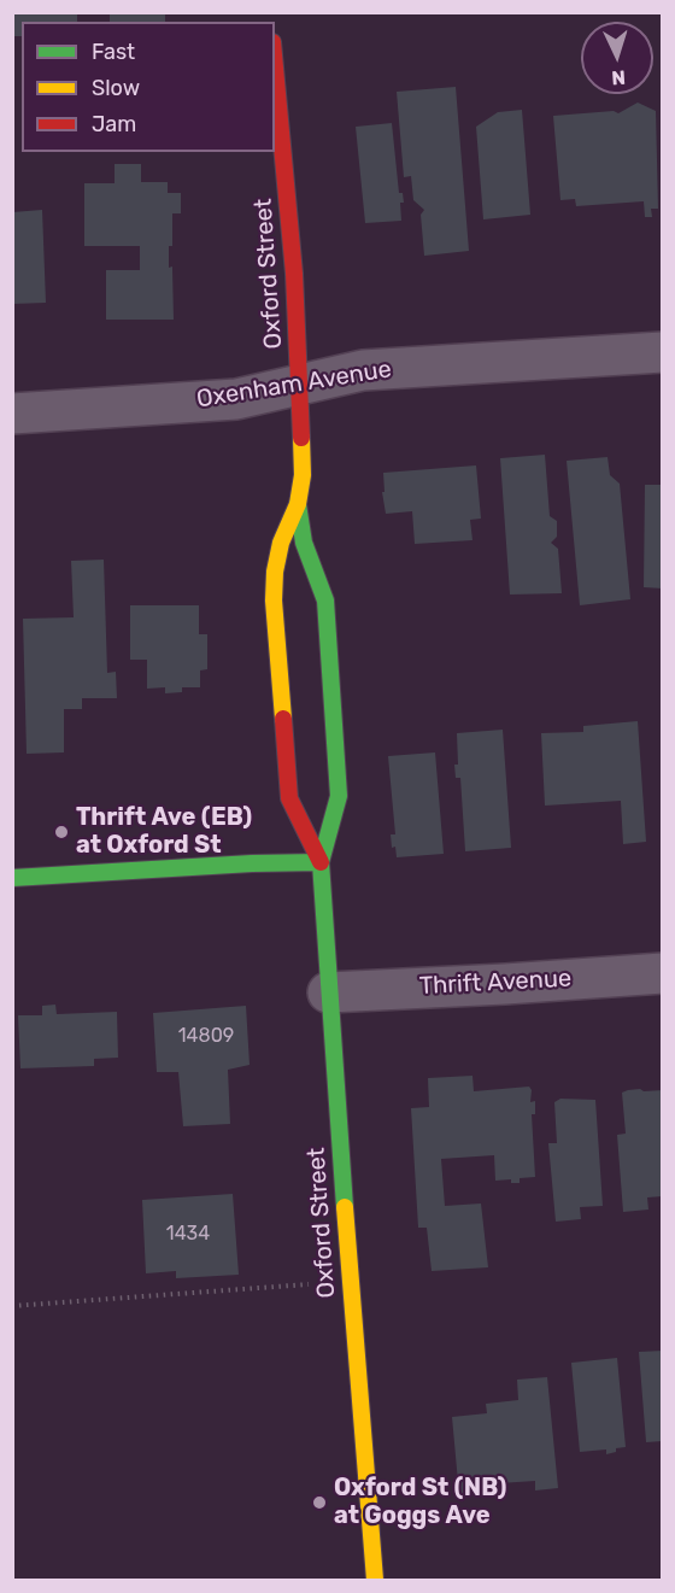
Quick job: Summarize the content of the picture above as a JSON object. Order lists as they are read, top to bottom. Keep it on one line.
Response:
{"streets":{"street":["Oxford Street","Oxenham Avenue","Thrift Avenue"]},"crossings":[["Oxford Street","Oxenham Avenue"],["Oxford Street","Thrift Avenue"]],"places":["Thrift Ave (EB) at Oxford St","Oxford St (NB) at Goggs Ave"],"house_numbers":["14809","1434"],"legend":["Fast","Slow","Jam"],"north":"bottom"}
